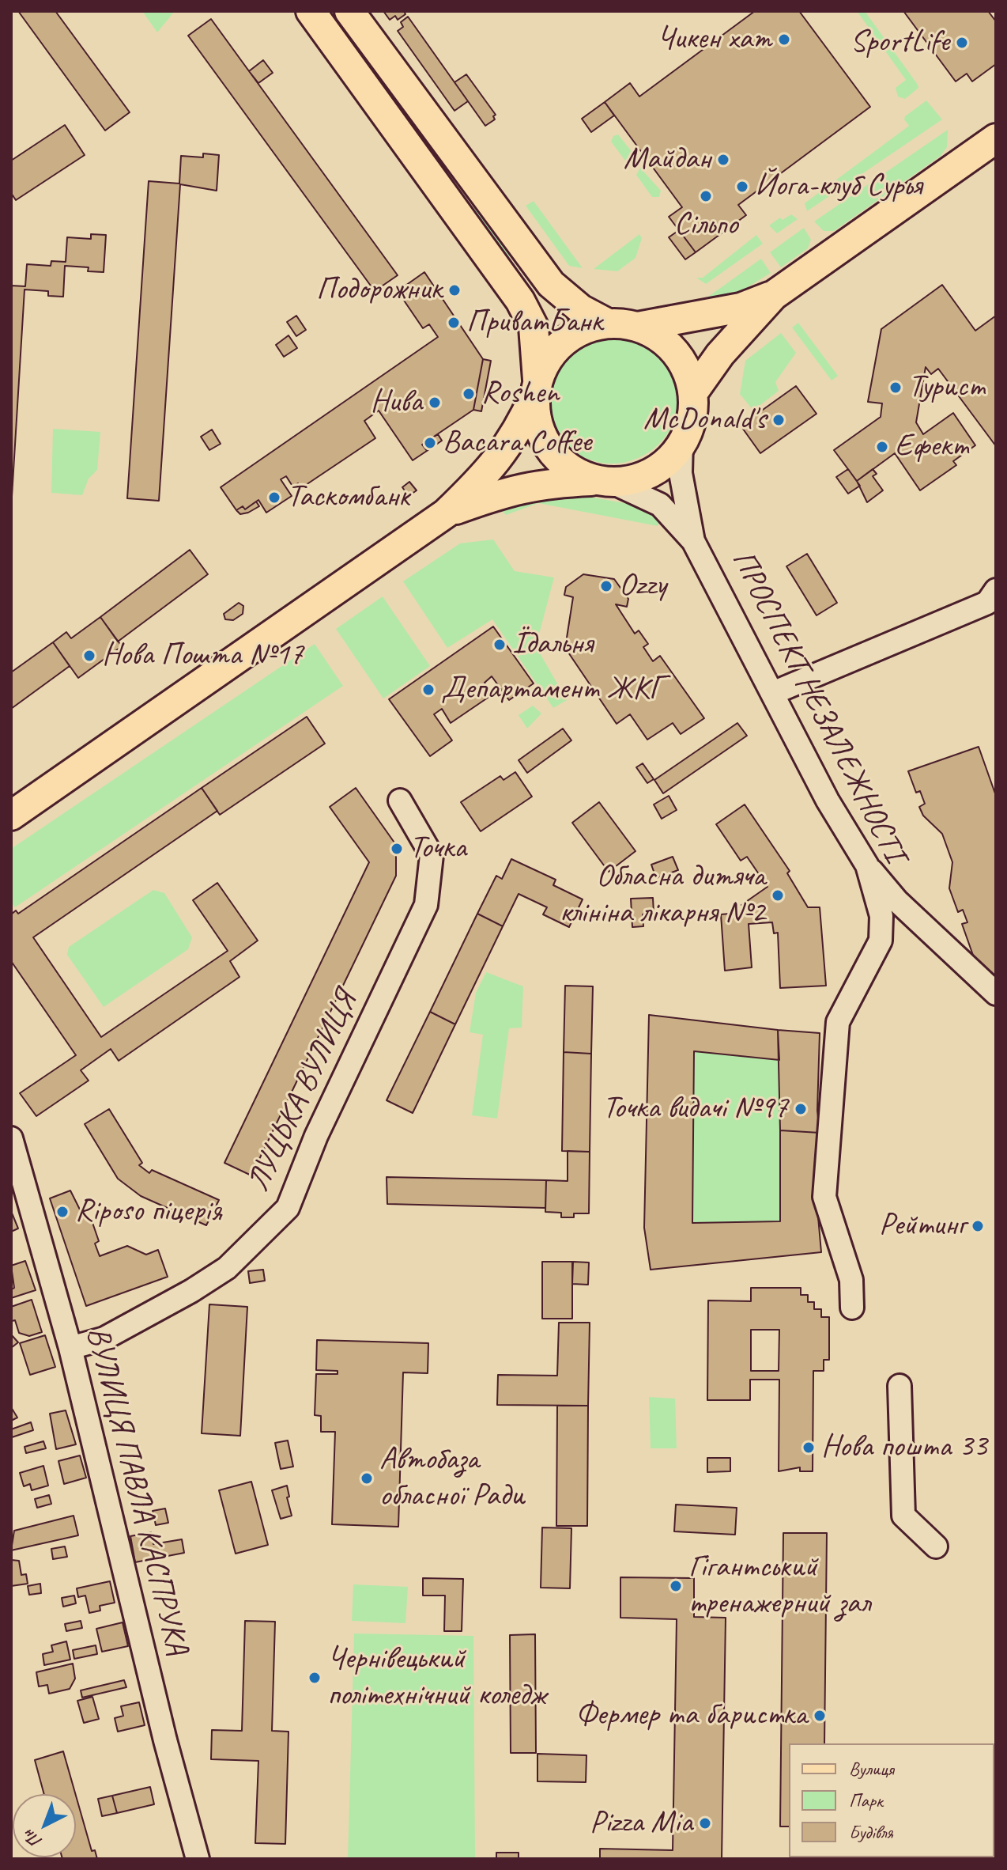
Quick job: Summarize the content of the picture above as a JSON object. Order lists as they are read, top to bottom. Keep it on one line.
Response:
{"streets":{"street":["ПРОСПЕКТ НЕЗАЛЕЖНОСТІ","ЛУЦЬКА ВУЛИЦЯ","ВУЛИЦЯ ПАВЛА КАСПРУКА"]},"crossings":[["ЛУЦЬКА ВУЛИЦЯ","ВУЛИЦЯ ПАВЛА КАСПРУКА"]],"places":["Чикен хат","SportLife","Майдан","Йога-клуб Сурья","Сільпо","Подорожник","ПриватБанк","Турист","Roshen","Нива","McDonald's","Bacara Coffee","Ефект","Таскомбанк","Ozzy","Їдальня","Нова Пошта №17","Департамент ЖКГ","Точка","Обласна дитяча клініна лікарня №2","Точка видачі №97","Riposo піцерія","Рейтинг","Нова пошта 33","Автобаза обласної Ради","Гігантський тренажерний зал","Чернівецький політехнічний коледж","Фермер та баристка","Pizza Mia"],"legend":["Вулиця","Парк","Будівля"],"north":"bottom left"}
